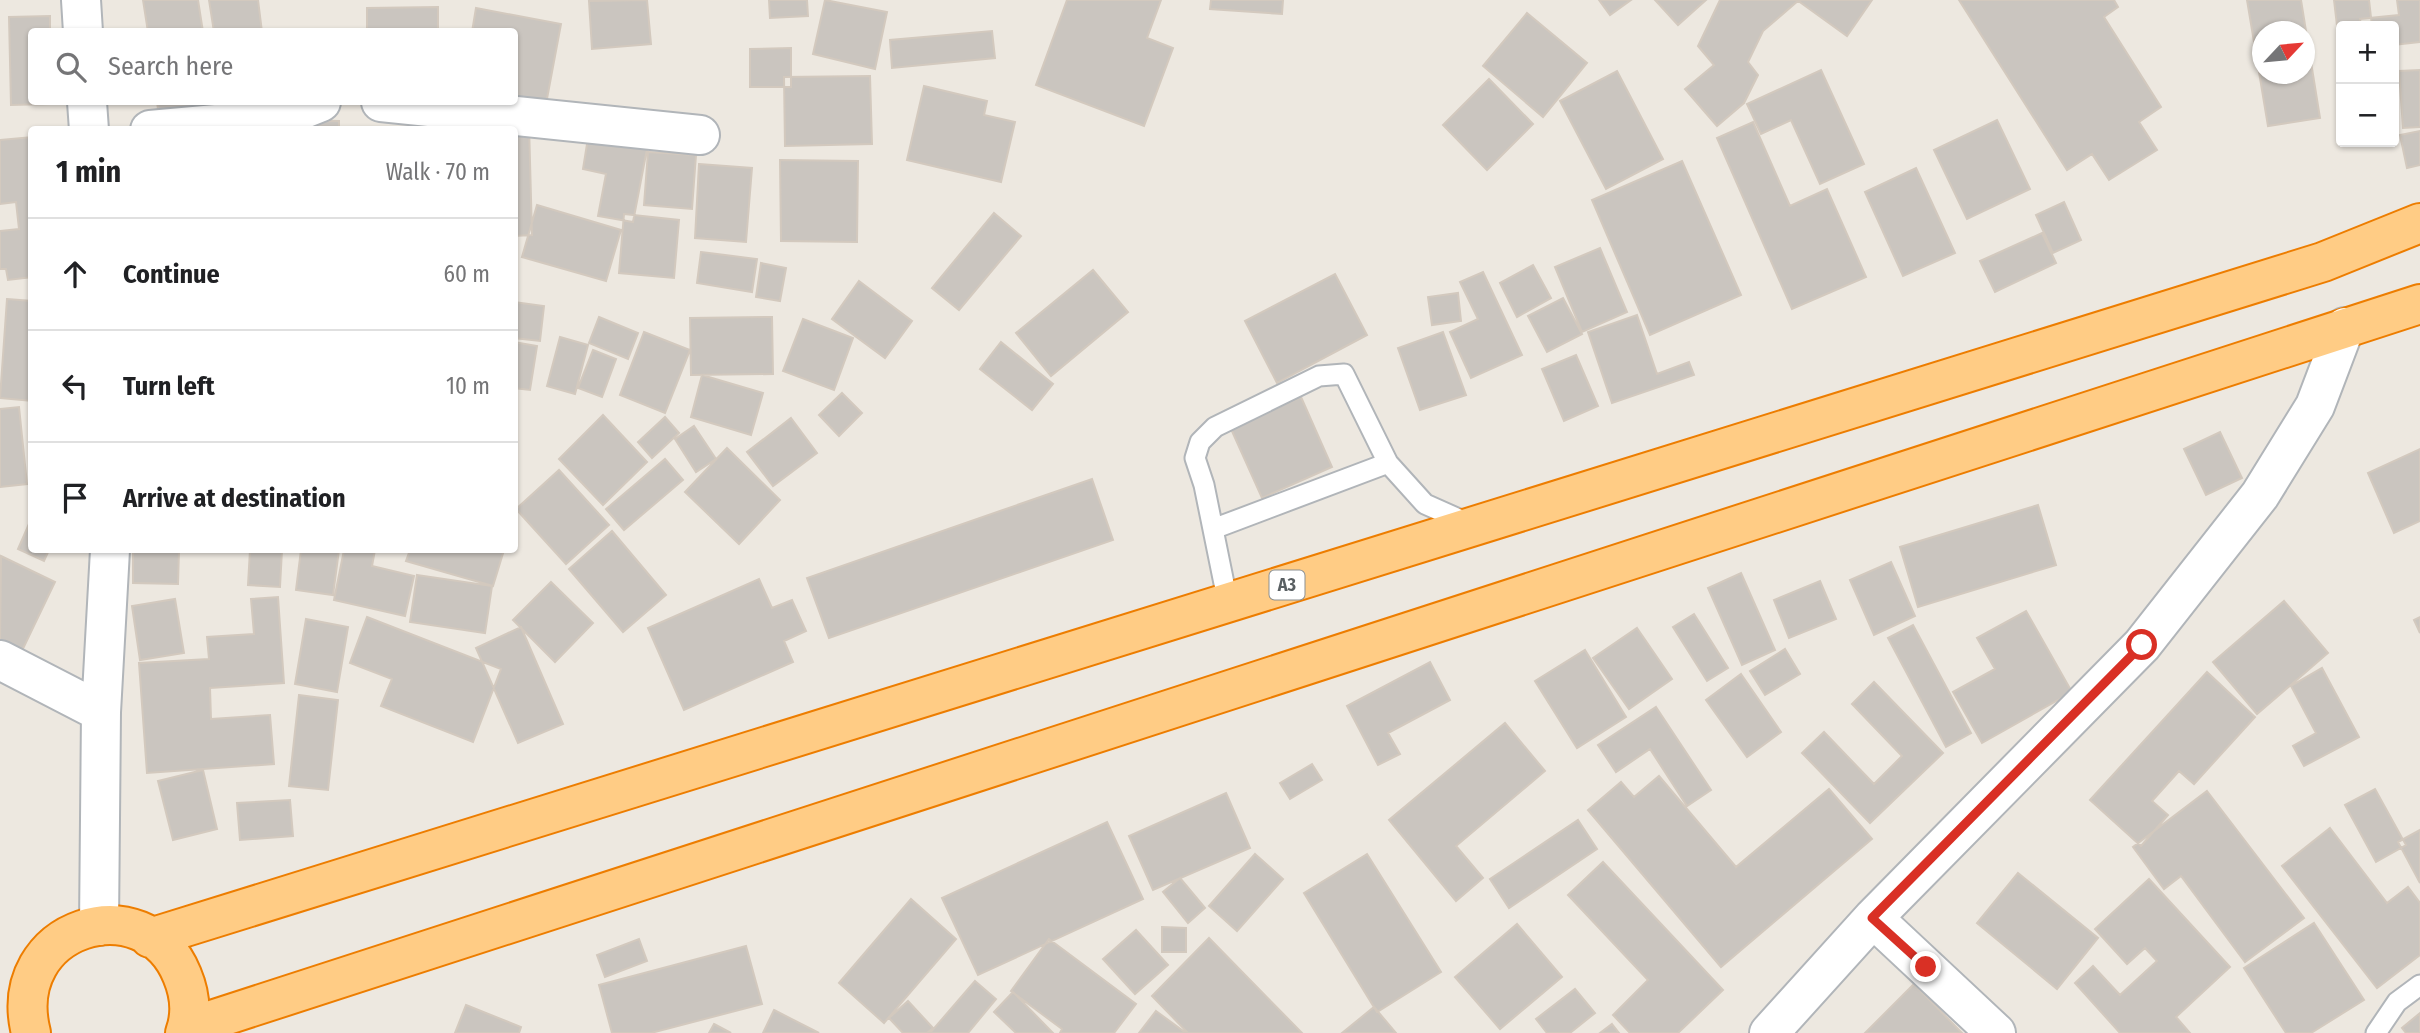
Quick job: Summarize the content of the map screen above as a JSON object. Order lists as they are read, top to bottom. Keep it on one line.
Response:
{"streets":{"highway":["A3"]},"north":"top right","page":{"map_buttons":["+","−"],"search":"Search here","heading":["1 min","Walk · 70 m"],"list":[["Continue","60 m"],["Turn left","10 m"],"Arrive at destination"]}}
